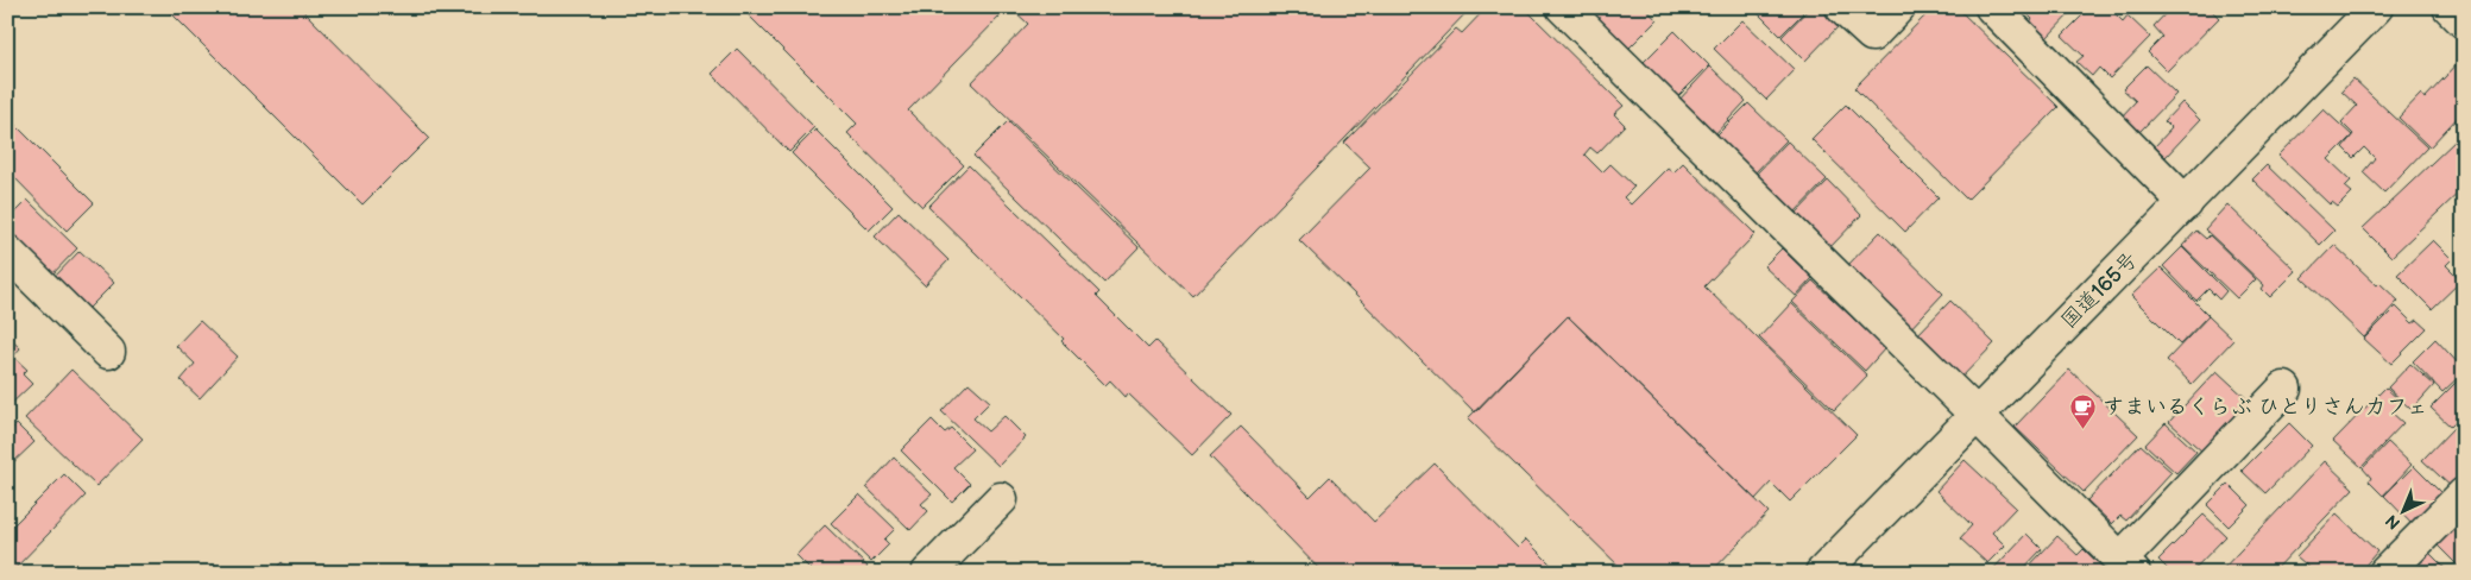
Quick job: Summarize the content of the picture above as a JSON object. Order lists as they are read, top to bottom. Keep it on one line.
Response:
{"streets":{"main road":["国道165号"]},"places":{"cafe":["すまいるくらぶ ひとりさんカフェ"]},"north":"bottom left"}
